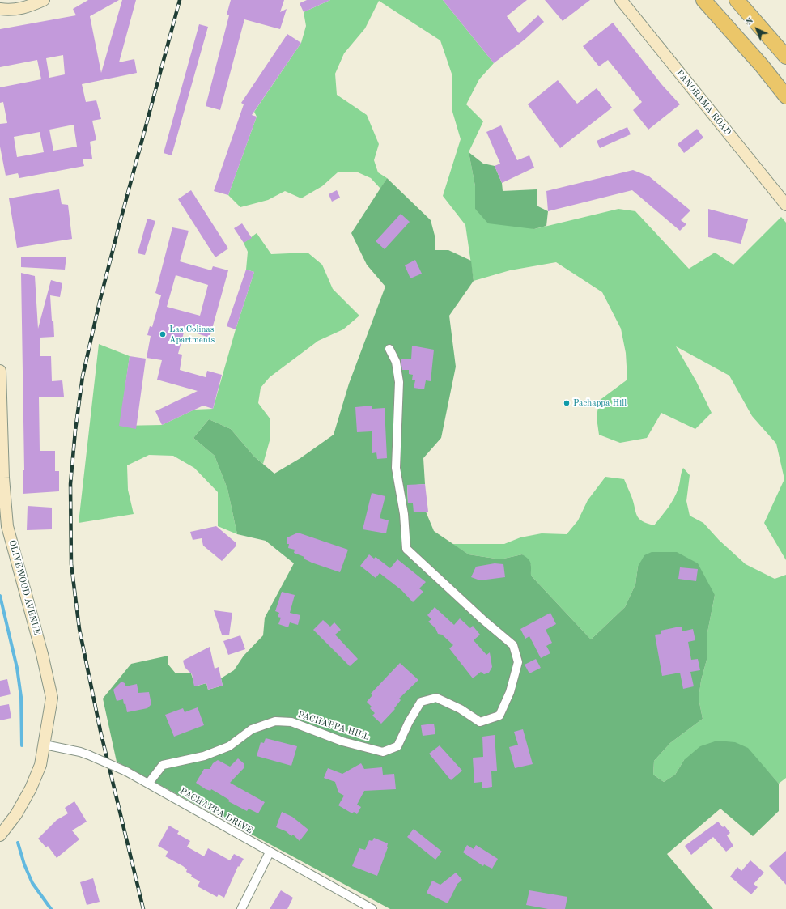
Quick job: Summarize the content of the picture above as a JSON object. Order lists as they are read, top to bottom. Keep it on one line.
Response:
{"streets":{"main road":["PANORAMA ROAD","OLIVEWOOD AVENUE"],"street":["PACHAPPA HILL","PACHAPPA DRIVE"]},"crossings":[["OLIVEWOOD AVENUE","PACHAPPA DRIVE"],["PACHAPPA HILL","PACHAPPA DRIVE"]],"places":["Las Colinas Apartments","Pachappa Hill"],"north":"top left"}
